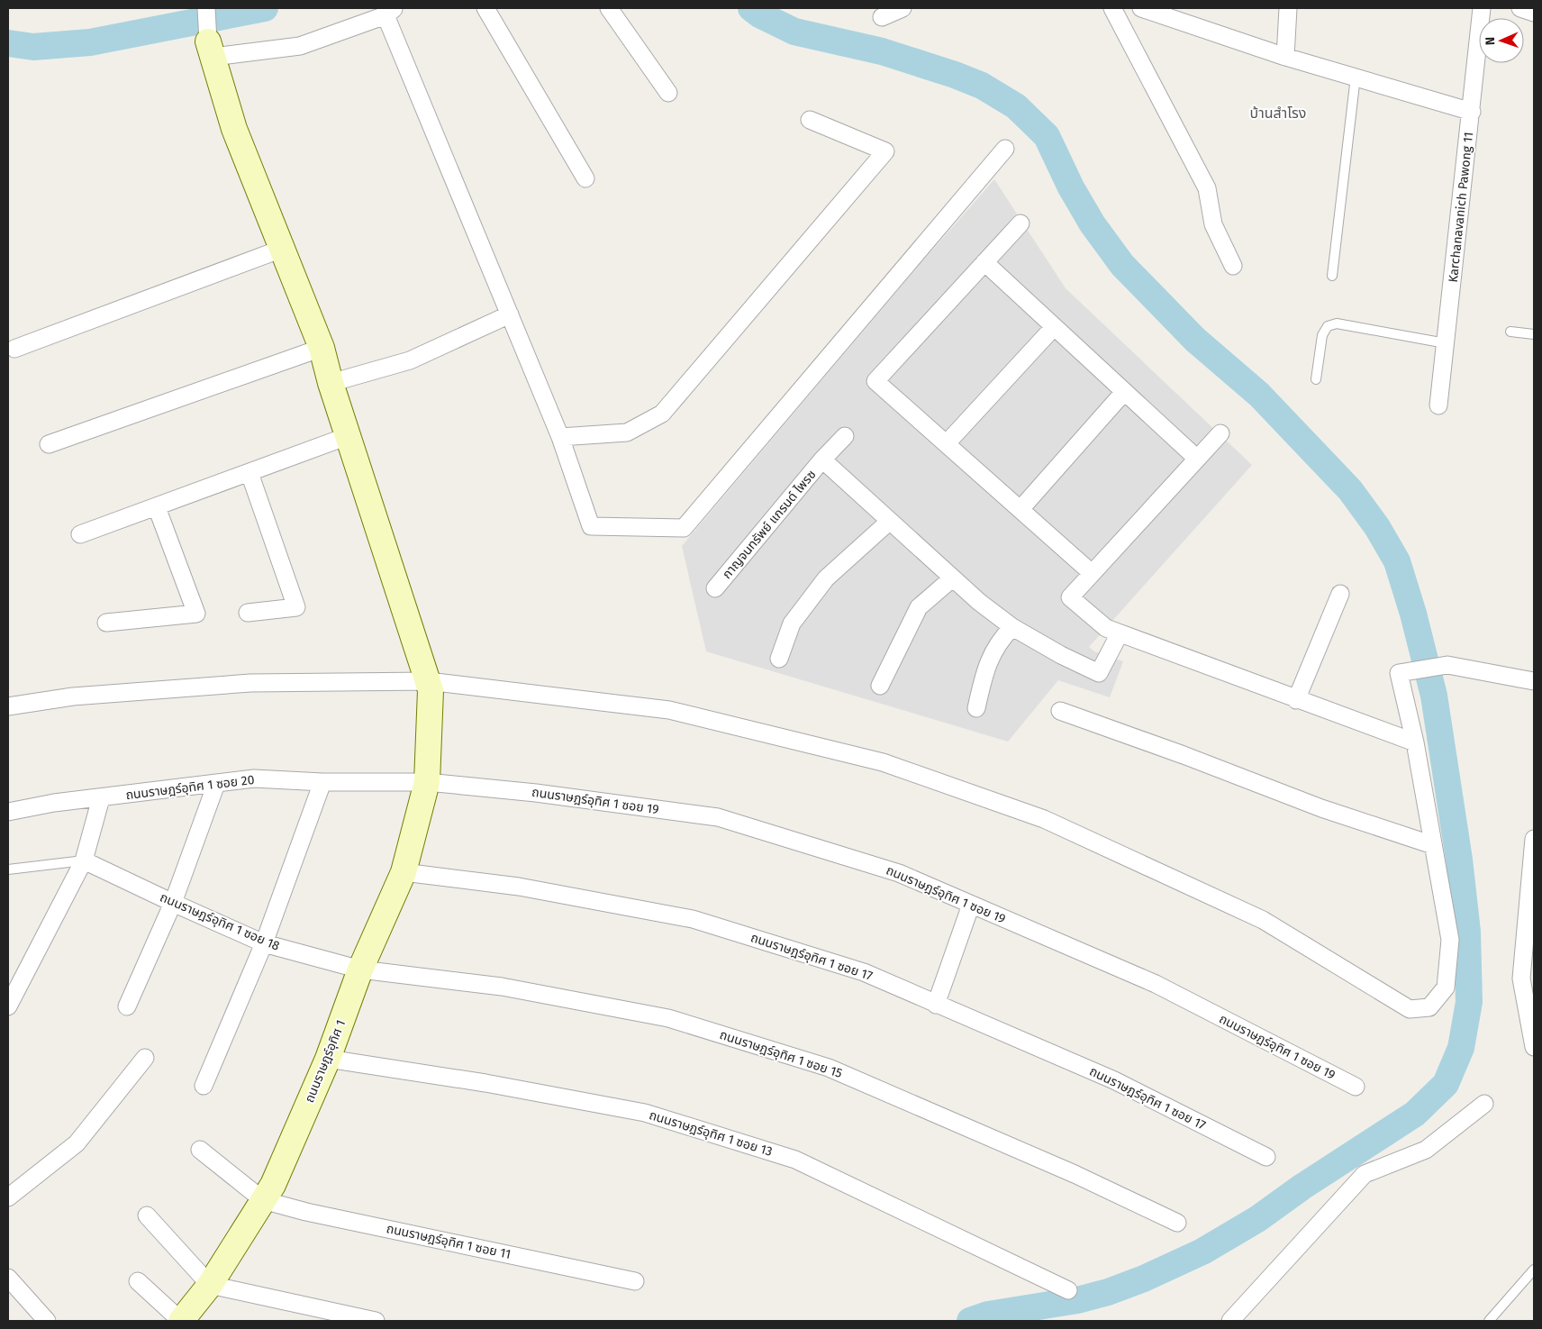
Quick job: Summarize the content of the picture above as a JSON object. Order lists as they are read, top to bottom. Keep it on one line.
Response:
{"streets":{"street":["Karchanavanich Pawong 11","กาญจนทรัพย์ แกรนด์ ไพรซ","ถนนราษฎร์อุทิศ 1 ซอย 20","ถนนราษฎร์อุทิศ 1 ซอย 19","ถนนราษฎร์อุทิศ 1 ซอย 18","ถนนราษฎร์อุทิศ 1 ซอย 17","ถนนราษฎร์อุทิศ 1 ซอย 15","ถนนราษฎร์อุทิศ 1","ถนนราษฎร์อุทิศ 1 ซอย 13","ถนนราษฎร์อุทิศ 1 ซอย 11"]},"crossings":[["ถนนราษฎร์อุทิศ 1 ซอย 20","ถนนราษฎร์อุทิศ 1 ซอย 19"],["ถนนราษฎร์อุทิศ 1 ซอย 20","ถนนราษฎร์อุทิศ 1"],["ถนนราษฎร์อุทิศ 1 ซอย 19","ถนนราษฎร์อุทิศ 1"],["ถนนราษฎร์อุทิศ 1 ซอย 18","ถนนราษฎร์อุทิศ 1 ซอย 15"],["ถนนราษฎร์อุทิศ 1 ซอย 18","ถนนราษฎร์อุทิศ 1"],["ถนนราษฎร์อุทิศ 1 ซอย 17","ถนนราษฎร์อุทิศ 1"],["ถนนราษฎร์อุทิศ 1 ซอย 15","ถนนราษฎร์อุทิศ 1"],["ถนนราษฎร์อุทิศ 1","ถนนราษฎร์อุทิศ 1 ซอย 13"],["ถนนราษฎร์อุทิศ 1","ถนนราษฎร์อุทิศ 1 ซอย 11"]],"districts":["บ้านสำโรง"],"north":"left"}
